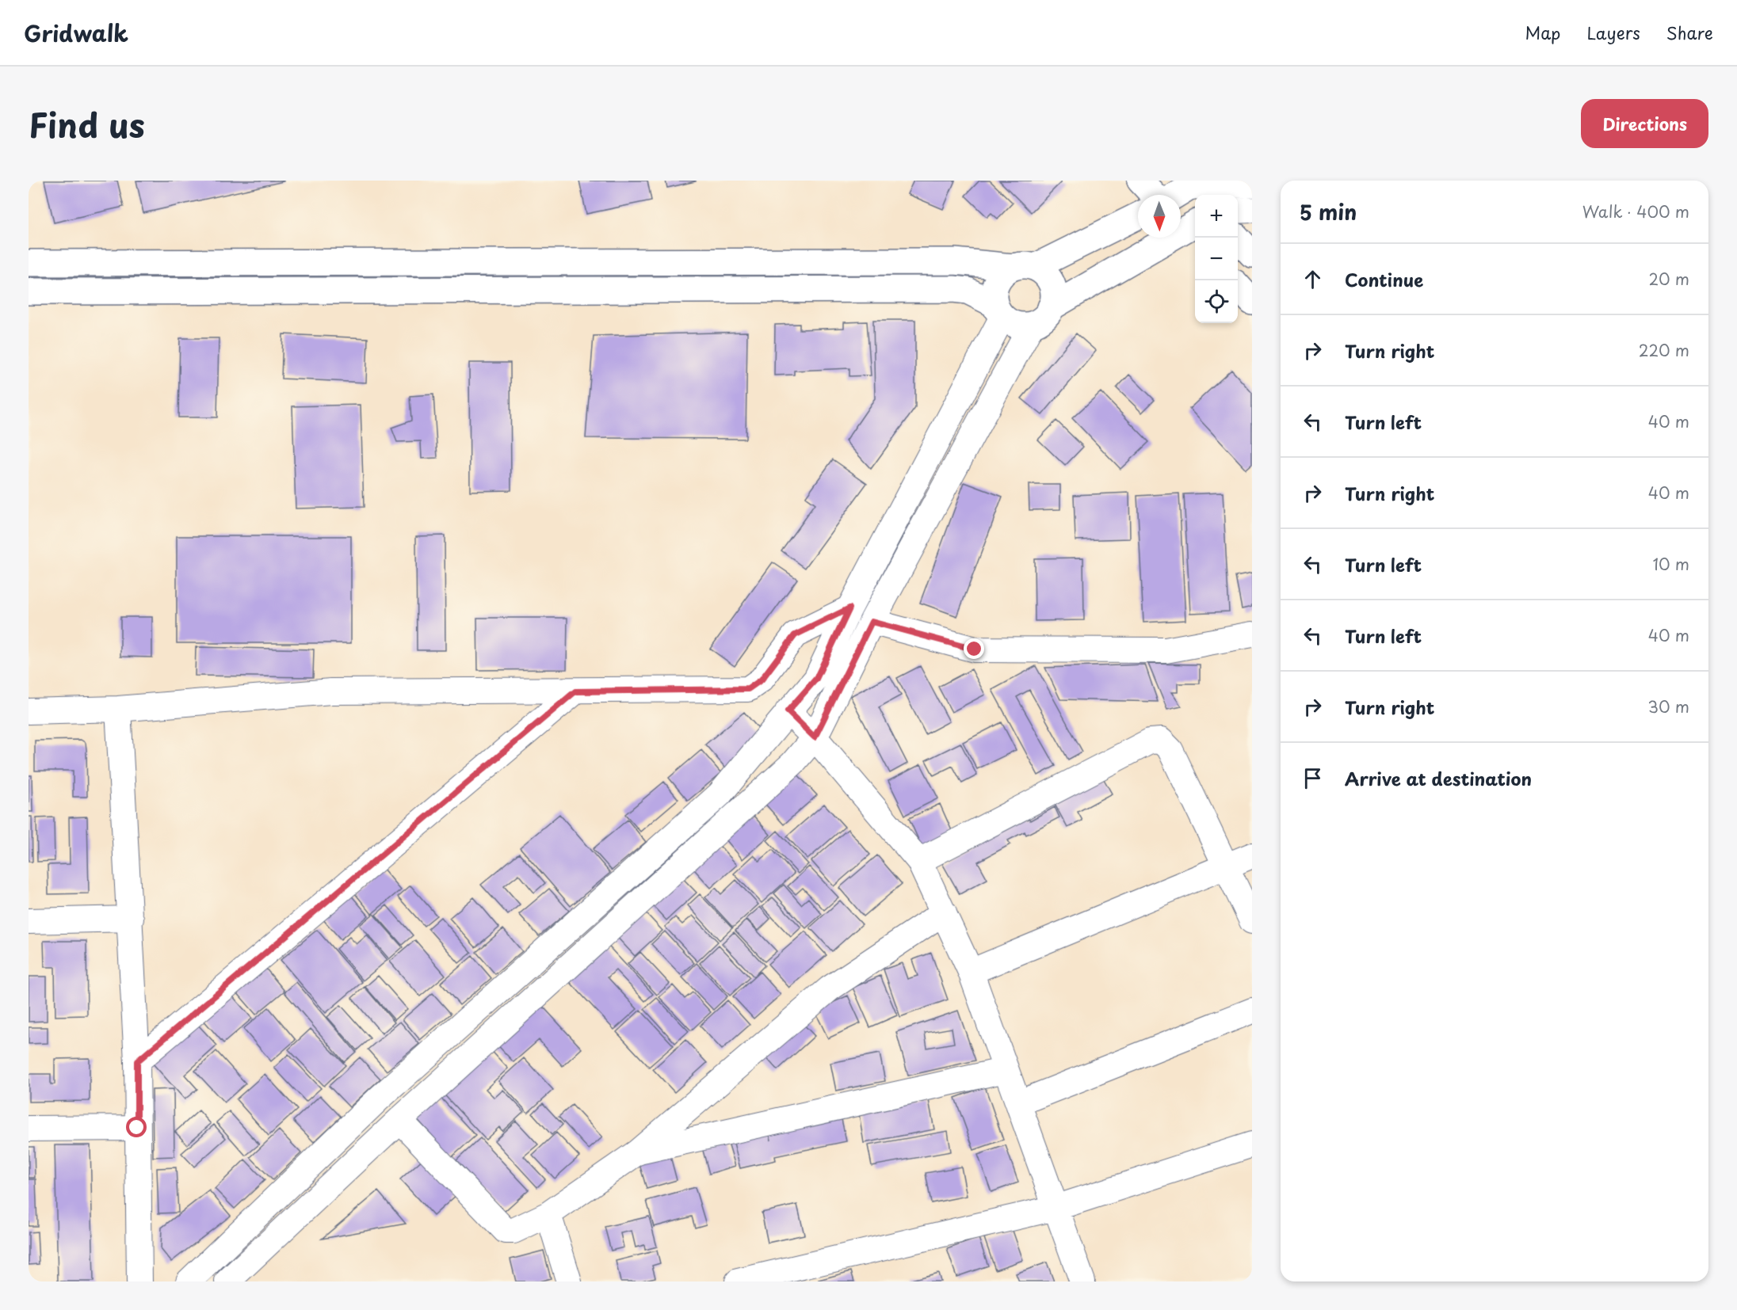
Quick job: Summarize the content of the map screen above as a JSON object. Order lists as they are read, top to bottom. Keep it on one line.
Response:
{"north":"bottom","page":{"header":"Gridwalk","nav":["Map","Layers","Share"],"title":"Find us","buttons":"Directions","heading":["5 min","Walk · 400 m"],"map_buttons":["+","−"],"list":[["Continue","20 m"],["Turn right","220 m"],["Turn left","40 m"],["Turn right","40 m"],["Turn left","10 m"],["Turn left","40 m"],["Turn right","30 m"],"Arrive at destination"]}}
